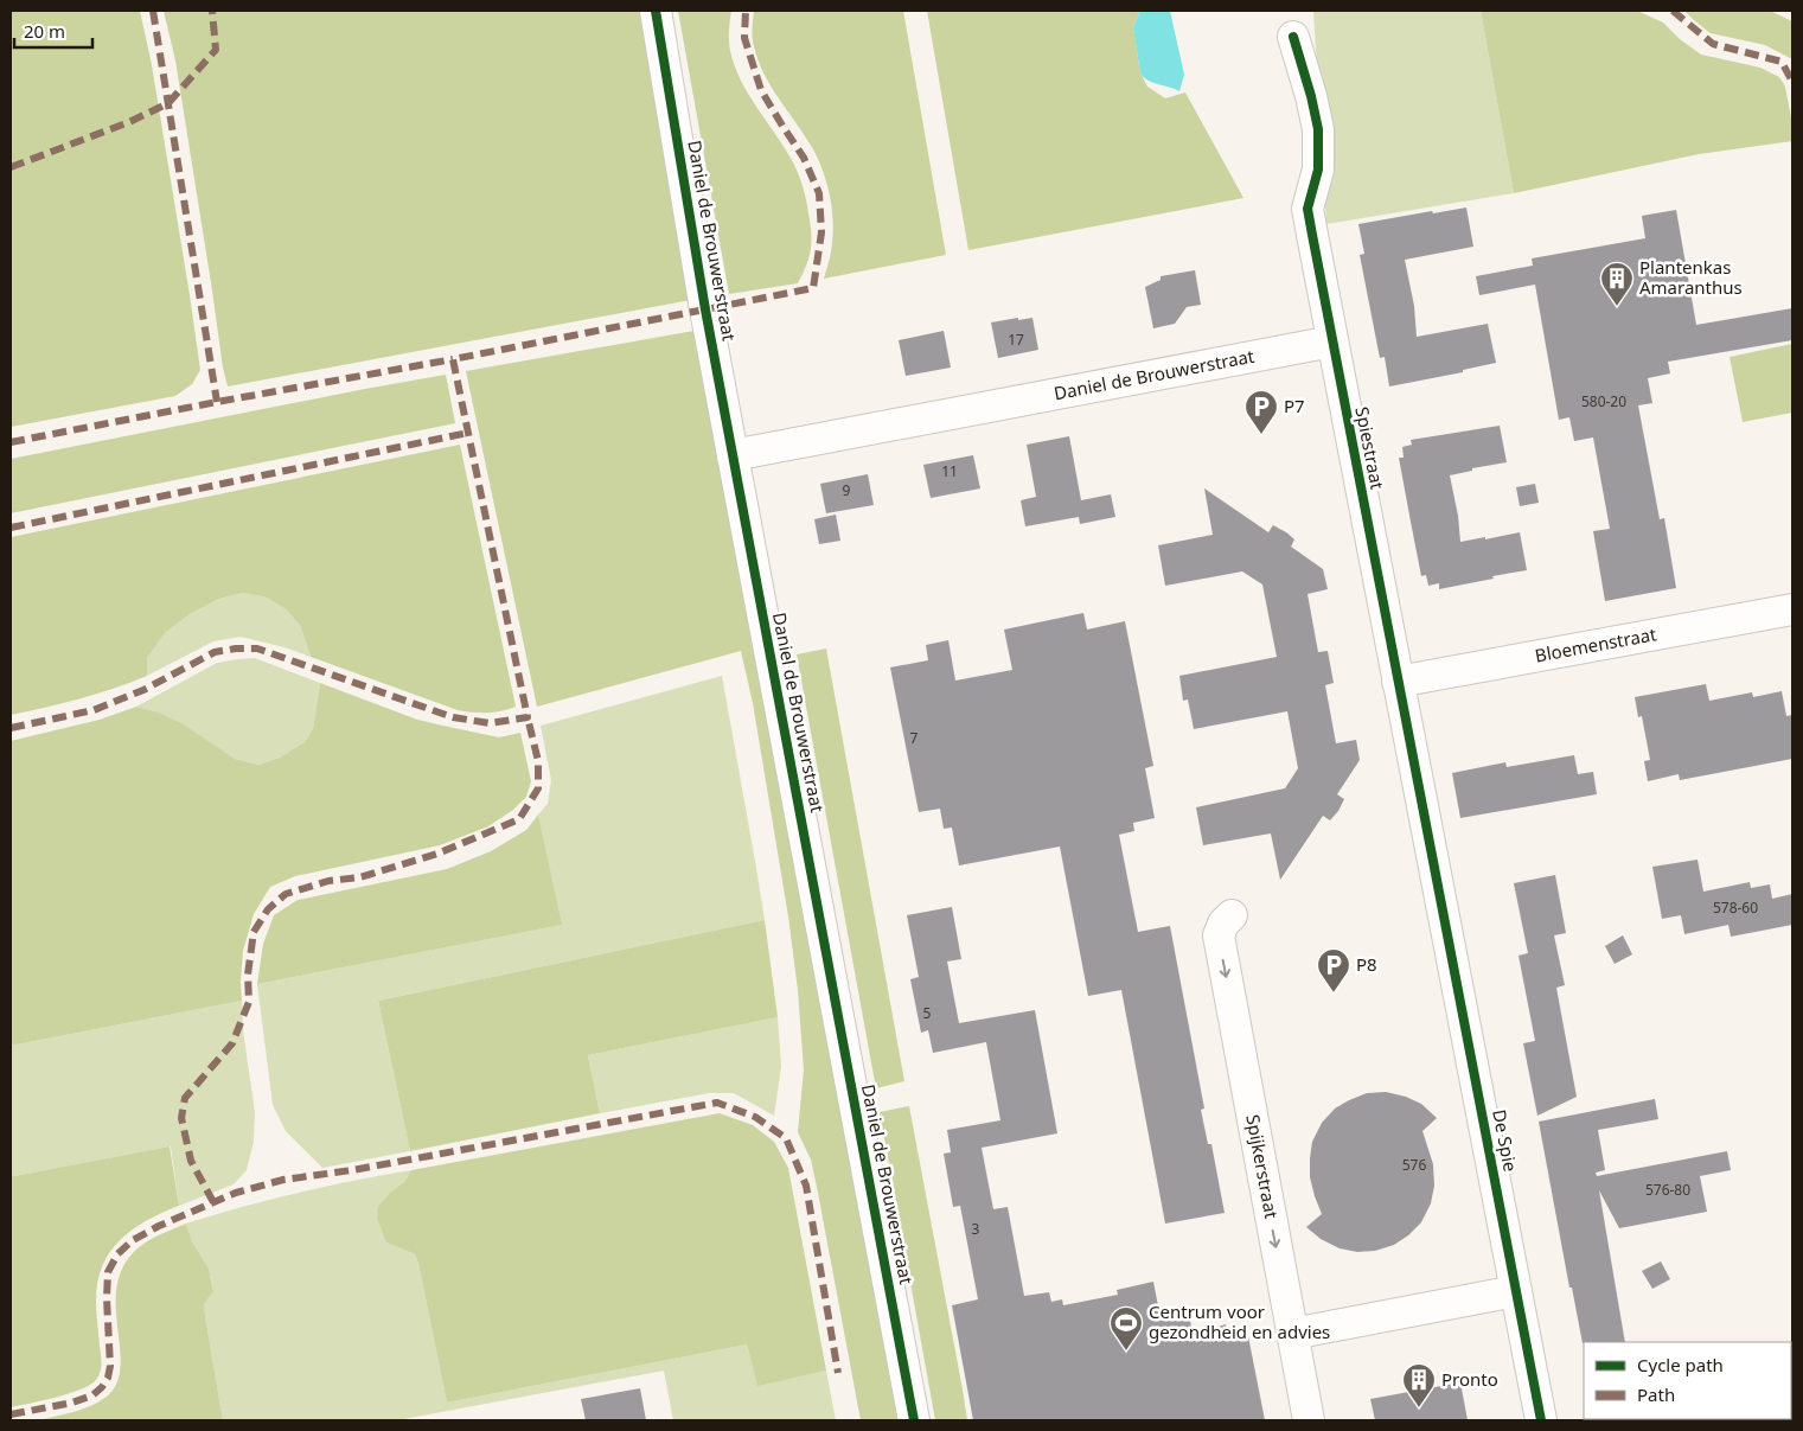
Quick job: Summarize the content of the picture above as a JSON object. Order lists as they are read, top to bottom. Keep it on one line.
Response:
{"streets":{"street":["Daniel de Brouwerstraat","Spiestraat","Bloemenstraat","De Spie","Spijkerstraat"]},"crossings":[["Daniel de Brouwerstraat","Spiestraat"],["Spiestraat","Bloemenstraat"],["Spiestraat","De Spie"]],"one_way":["Spijkerstraat"],"places":{"building":["Plantenkas Amaranthus","Pronto"],"parking":["P7","P8"],"sports":["Centrum voor gezondheid en advies"]},"house_numbers":["17","580-20","11","9","7","578-60","5","576","576-80","3"],"legend":["Cycle path","Path"],"scale_bar":"20 m"}
